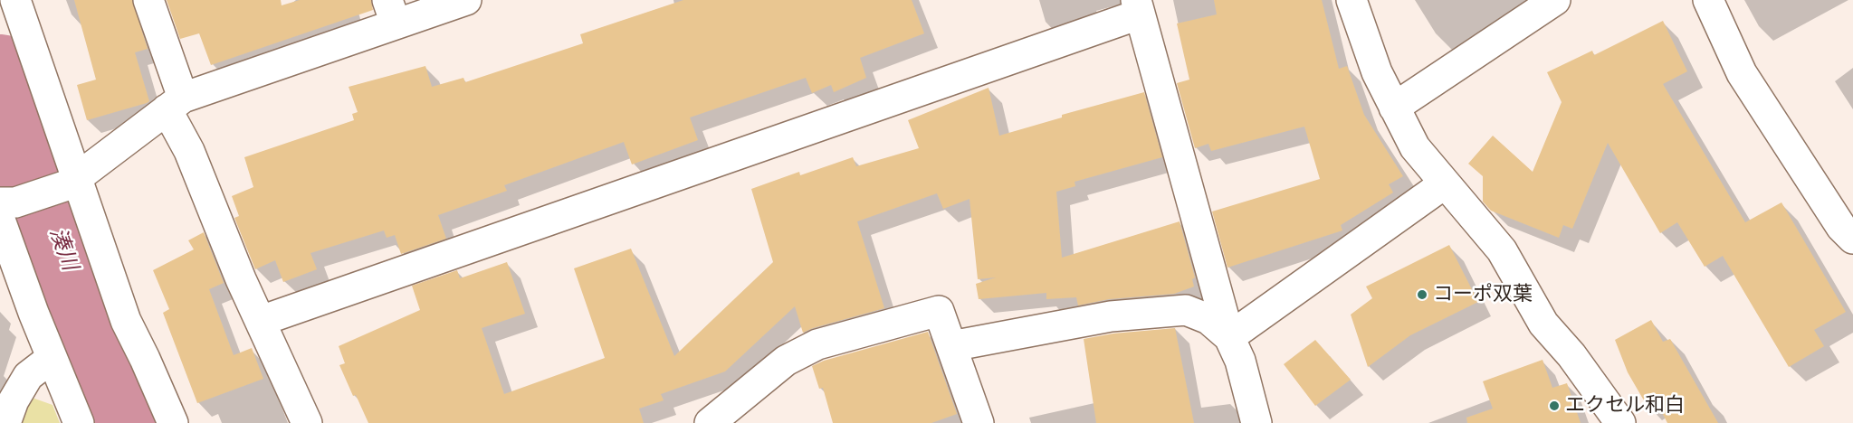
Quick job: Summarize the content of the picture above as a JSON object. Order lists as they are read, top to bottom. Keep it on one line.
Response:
{"water":["湊川"],"places":["コーポ双葉","エクセル和白"]}
